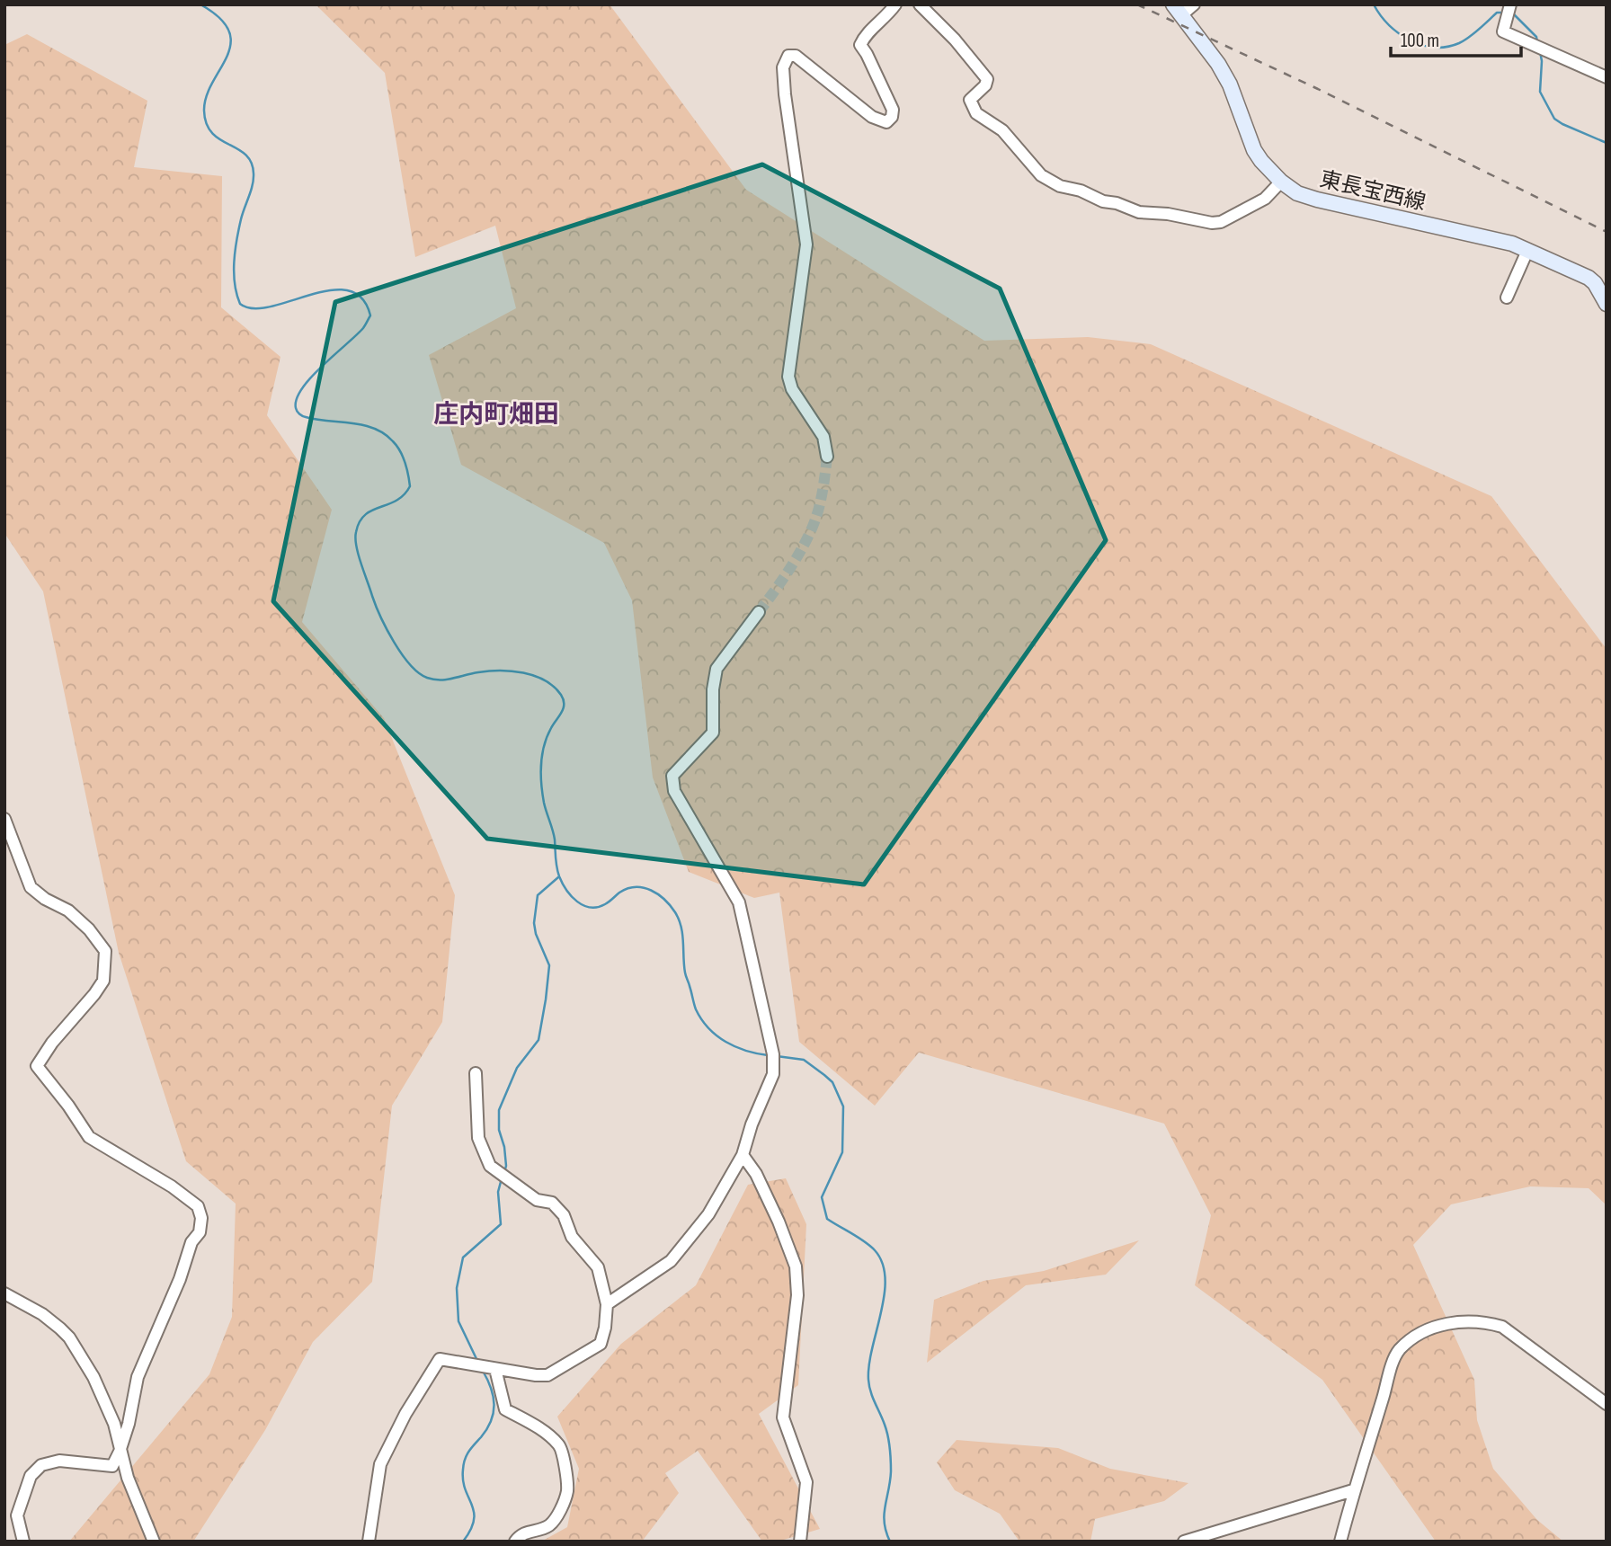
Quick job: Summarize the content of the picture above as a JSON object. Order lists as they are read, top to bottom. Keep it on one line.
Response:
{"streets":{"main road":["東長宝西線"]},"districts":["庄内町畑田"],"scale_bar":"100 m"}
